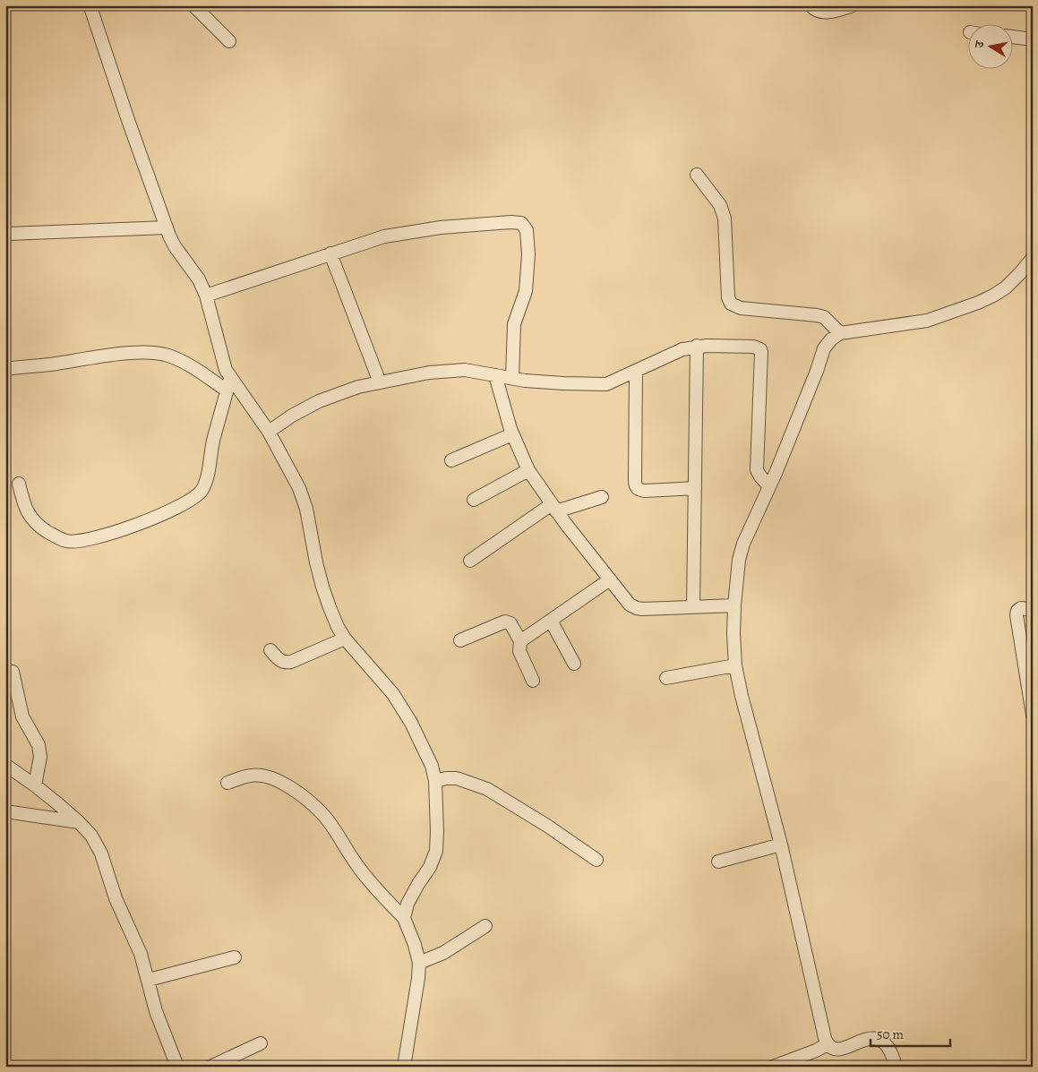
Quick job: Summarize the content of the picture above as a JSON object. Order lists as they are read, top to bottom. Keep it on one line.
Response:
{"scale_bar":"50 m","north":"left"}
